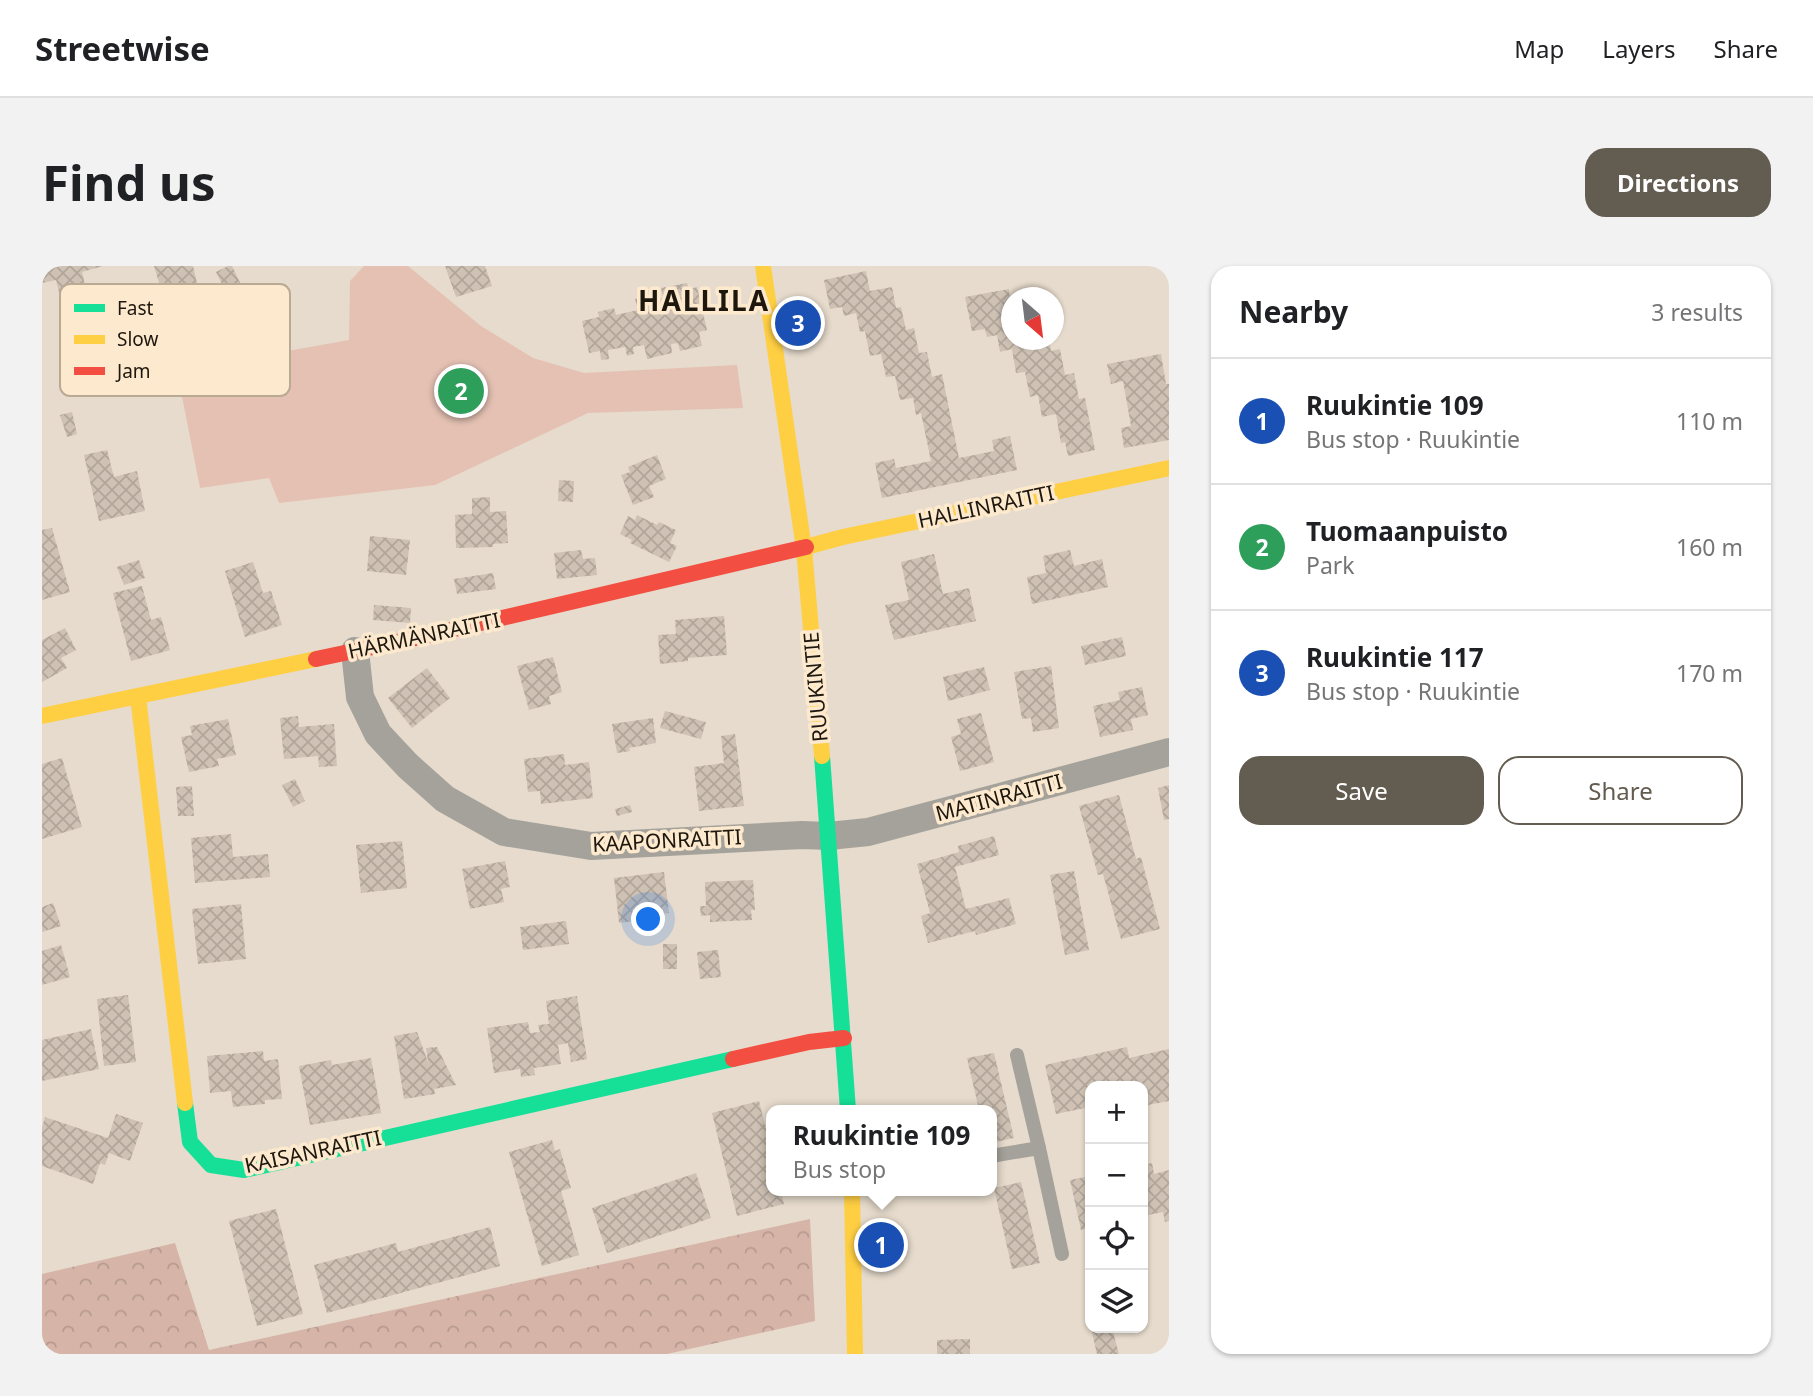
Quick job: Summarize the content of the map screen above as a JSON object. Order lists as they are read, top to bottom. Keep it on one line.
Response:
{"streets":{"street":["HALLINRAITTI","HÄRMÄNRAITTI","RUUKINTIE","MATINRAITTI","KAAPONRAITTI","KAISANRAITTI"]},"crossings":[["HALLINRAITTI","HÄRMÄNRAITTI"],["HALLINRAITTI","RUUKINTIE"],["HÄRMÄNRAITTI","RUUKINTIE"],["HÄRMÄNRAITTI","KAAPONRAITTI"],["HÄRMÄNRAITTI","KAISANRAITTI"],["RUUKINTIE","MATINRAITTI"],["RUUKINTIE","KAAPONRAITTI"],["RUUKINTIE","KAISANRAITTI"],["MATINRAITTI","KAAPONRAITTI"]],"districts":["HALLILA"],"legend":["Fast","Slow","Jam"],"north":"bottom right","page":{"header":"Streetwise","nav":["Map","Layers","Share"],"buttons":["Directions",["Save","Share"]],"title":"Find us","heading":["Nearby","3 results"],"pins":["3","2","1"],"list":[{"mark":"1","name":"Ruukintie 109","note":"Bus stop · Ruukintie","value":"110 m"},{"mark":"2","name":"Tuomaanpuisto","note":"Park","value":"160 m"},{"mark":"3","name":"Ruukintie 117","note":"Bus stop · Ruukintie","value":"170 m"}],"map_buttons":["+","−"],"popup":["Ruukintie 109","Bus stop"]}}
